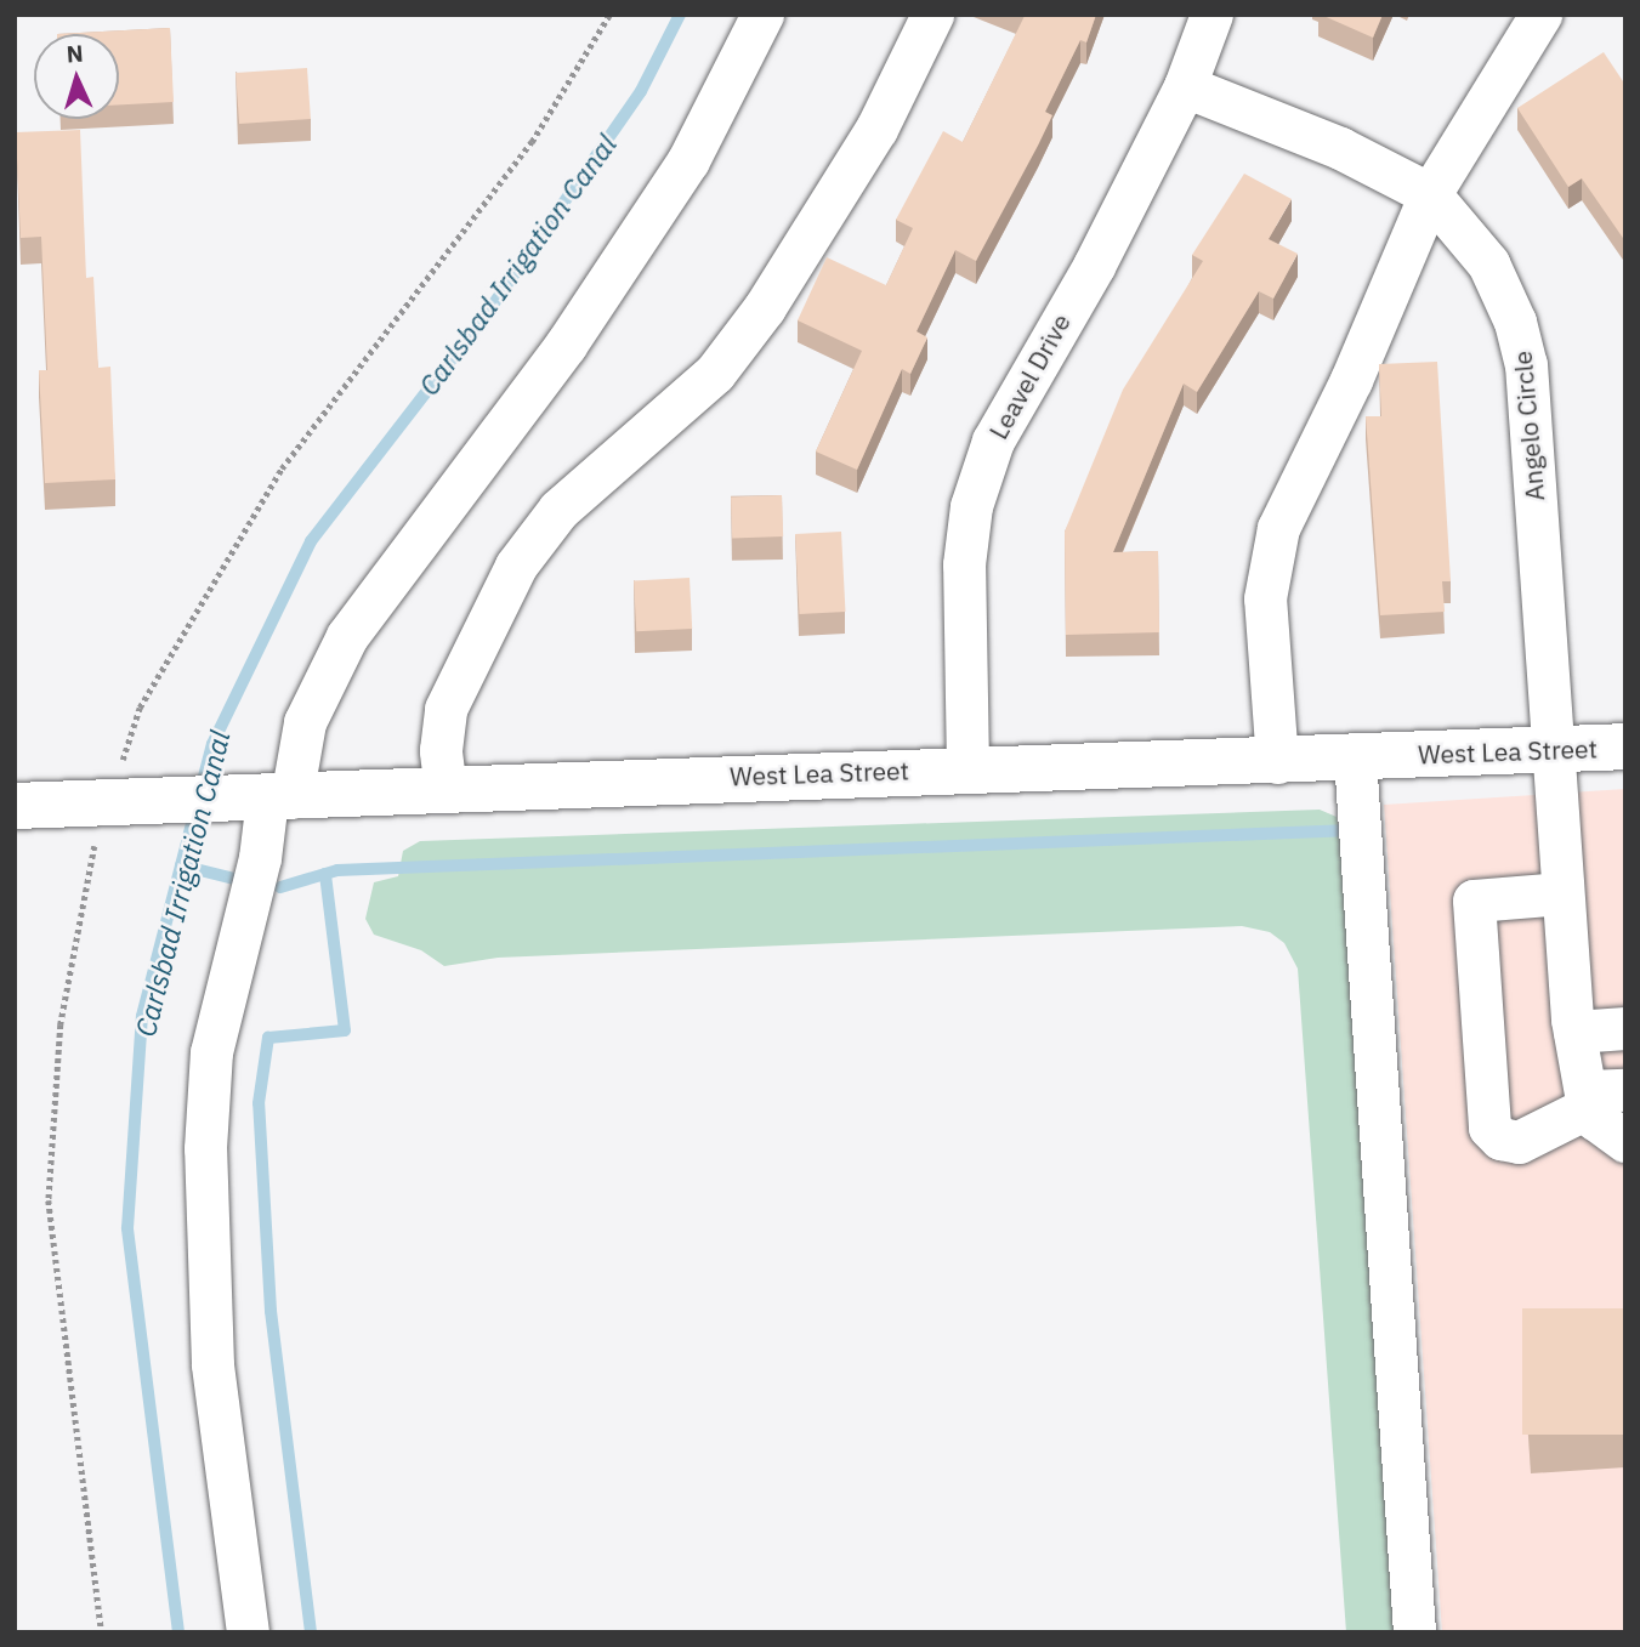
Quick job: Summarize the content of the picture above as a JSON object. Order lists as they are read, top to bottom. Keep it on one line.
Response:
{"streets":{"main road":["West Lea Street"],"street":["Leavel Drive","Angelo Circle"]},"crossings":[["Leavel Drive","Angelo Circle"],["Leavel Drive","West Lea Street"],["Angelo Circle","West Lea Street"]],"water":["Carlsbad Irrigation Canal"],"north":"top"}
